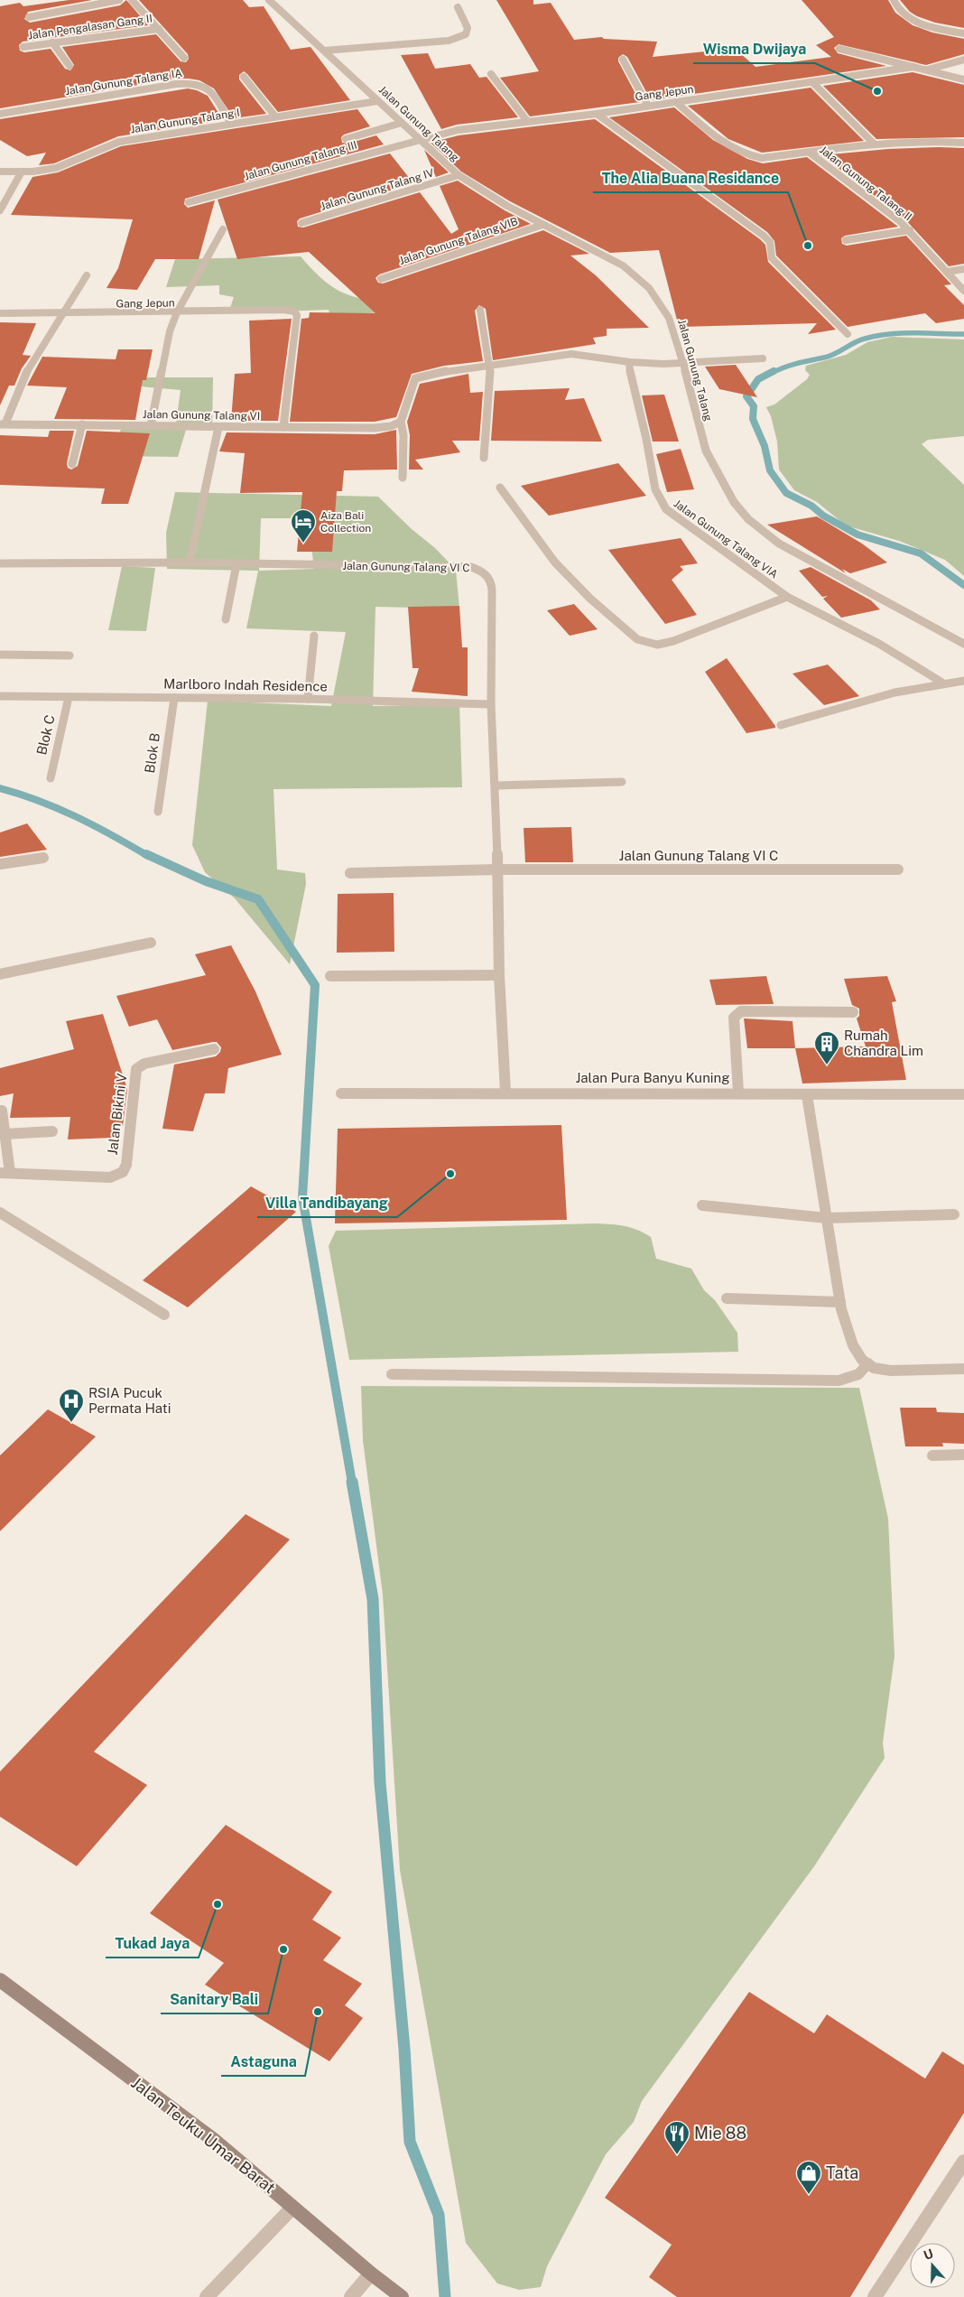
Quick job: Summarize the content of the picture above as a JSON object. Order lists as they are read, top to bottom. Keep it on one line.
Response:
{"streets":{"main road":["Jalan Teuku Umar Barat"],"street":["Jalan Pengalasan Gang II","Jalan Gunung Talang IA","Gang Jepun","Jalan Gunung Talang I","Jalan Gunung Talang","Jalan Gunung Talang III","Jalan Gunung Talang II","Jalan Gunung Talang IV","Jalan Gunung Talang VIB","Jalan Gunung Talang VI","Jalan Gunung Talang VIA","Jalan Gunung Talang VI C","Marlboro Indah Residence","Blok C","Blok B","Jalan Pura Banyu Kuning","Jalan Bikini V"]},"crossings":[["Jalan Gunung Talang IA","Jalan Gunung Talang I"],["Gang Jepun","Jalan Gunung Talang"],["Gang Jepun","Jalan Gunung Talang III"],["Gang Jepun","Jalan Gunung Talang II"],["Gang Jepun","Jalan Gunung Talang VI"],["Jalan Gunung Talang I","Jalan Gunung Talang"],["Jalan Gunung Talang","Jalan Gunung Talang III"],["Jalan Gunung Talang","Jalan Gunung Talang IV"],["Jalan Gunung Talang","Jalan Gunung Talang VIB"],["Jalan Gunung Talang VI C","Marlboro Indah Residence"],["Jalan Gunung Talang VI C","Jalan Pura Banyu Kuning"],["Marlboro Indah Residence","Blok C"],["Marlboro Indah Residence","Blok B"]],"places":{"other":["Wisma Dwijaya","The Alia Buana Residance","Villa Tandibayang","Tukad Jaya","Sanitary Bali","Astaguna"],"hotel":["Aiza Bali Collection"],"building":["Rumah Chandra Lim"],"hospital":["RSIA Pucuk Permata Hati"],"restaurant":["Mie 88"],"shop":["Tata"]},"north":"top"}
